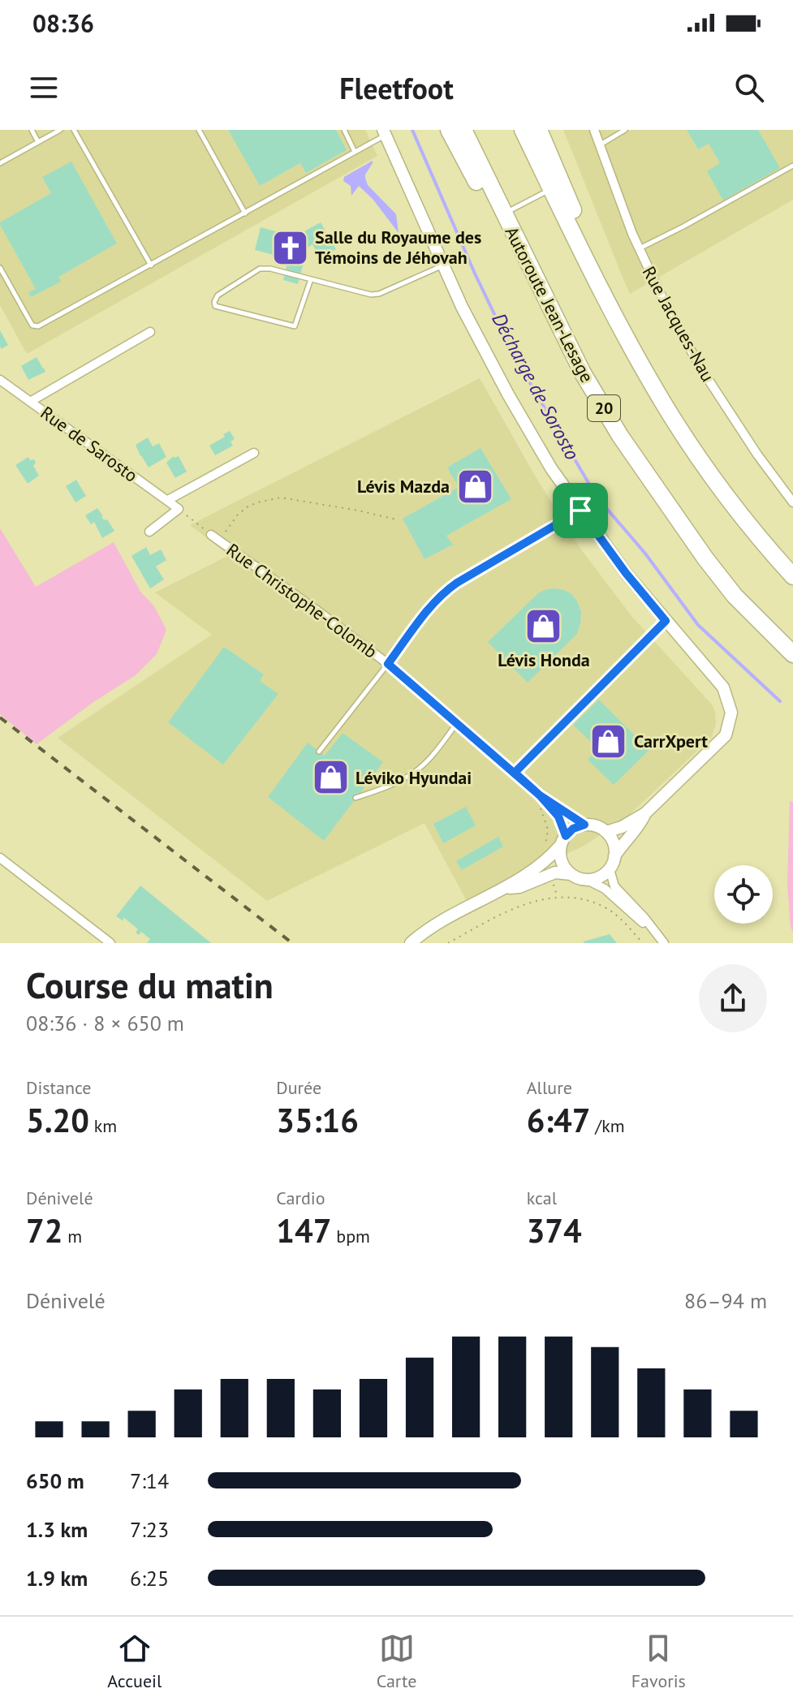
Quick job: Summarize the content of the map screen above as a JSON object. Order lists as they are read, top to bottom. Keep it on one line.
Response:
{"streets":{"highway":["Autoroute Jean-Lesage","20"],"street":["Rue Jacques-Nau","Rue de Sarosto","Rue Christophe-Colomb"]},"water":["Décharge de Sorosto"],"places":{"church":["Salle du Royaume des Témoins de Jéhovah"],"shop":["Lévis Mazda","Lévis Honda","CarrXpert","Léviko Hyundai"]},"page":{"status":"08:36","header":"Fleetfoot","heading":["Course du matin","08:36 · 8 × 650 m"],"stats":[["Distance","5.20 km"],["Durée","35:16"],["Allure","6:47 /km"],["Dénivelé","72 m"],["Cardio","147 bpm"],["kcal","374"]],"chart":["Dénivelé","86–94 m"],"list":[{"name":"650 m","note":"7:14"},{"name":"1.3 km","note":"7:23"},{"name":"1.9 km","note":"6:25"}],"tabs":["Accueil","Carte","Favoris"]}}
